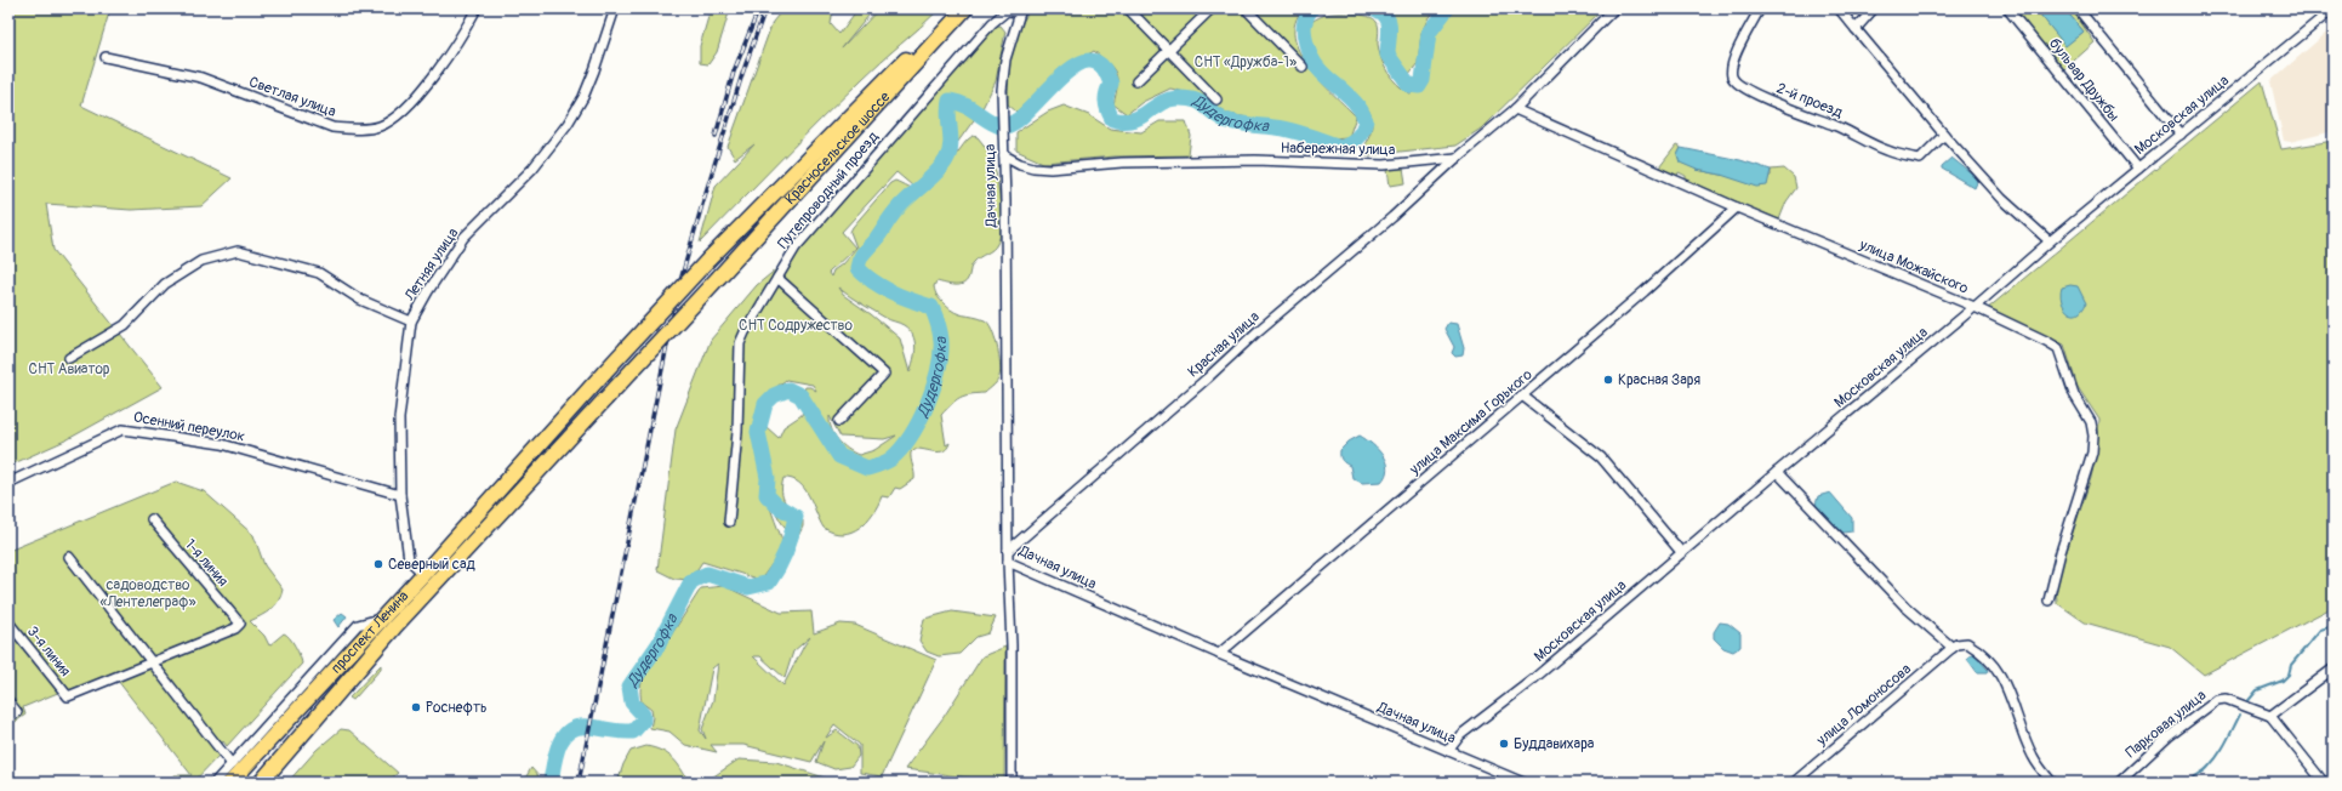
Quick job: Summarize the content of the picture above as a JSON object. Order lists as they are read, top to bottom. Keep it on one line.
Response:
{"streets":{"highway":["Красносельское шоссе","проспект Ленина"],"street":["бульвар Дружбы","Светлая улица","2-й проезд","Московская улица","Набережная улица","Дачная улица","Путепроводный проезд","Летняя улица","улица Можайского","Красная улица","улица Максима Горького","Осенний переулок","1-я линия","3-я линия","улица Ломоносова","Парковая улица"]},"crossings":[["бульвар Дружбы","Московская улица"],["Московская улица","Дачная улица"],["Московская улица","улица Можайского"],["Красносельское шоссе","проспект Ленина"],["Набережная улица","Дачная улица"],["Набережная улица","Красная улица"],["Дачная улица","Путепроводный проезд"],["Дачная улица","Красная улица"],["Дачная улица","улица Максима Горького"],["Летняя улица","Осенний переулок"],["Летняя улица","проспект Ленина"],["улица Можайского","улица Максима Горького"],["1-я линия","3-я линия"]],"water":["Дудергофка"],"parks":["СНТ «Дружба-1»","СНТ Содружество","СНТ Авиатор","садоводство «Лентелеграф»"],"places":["Красная Заря","Северный сад","Роснефть","Буддавихара"]}
